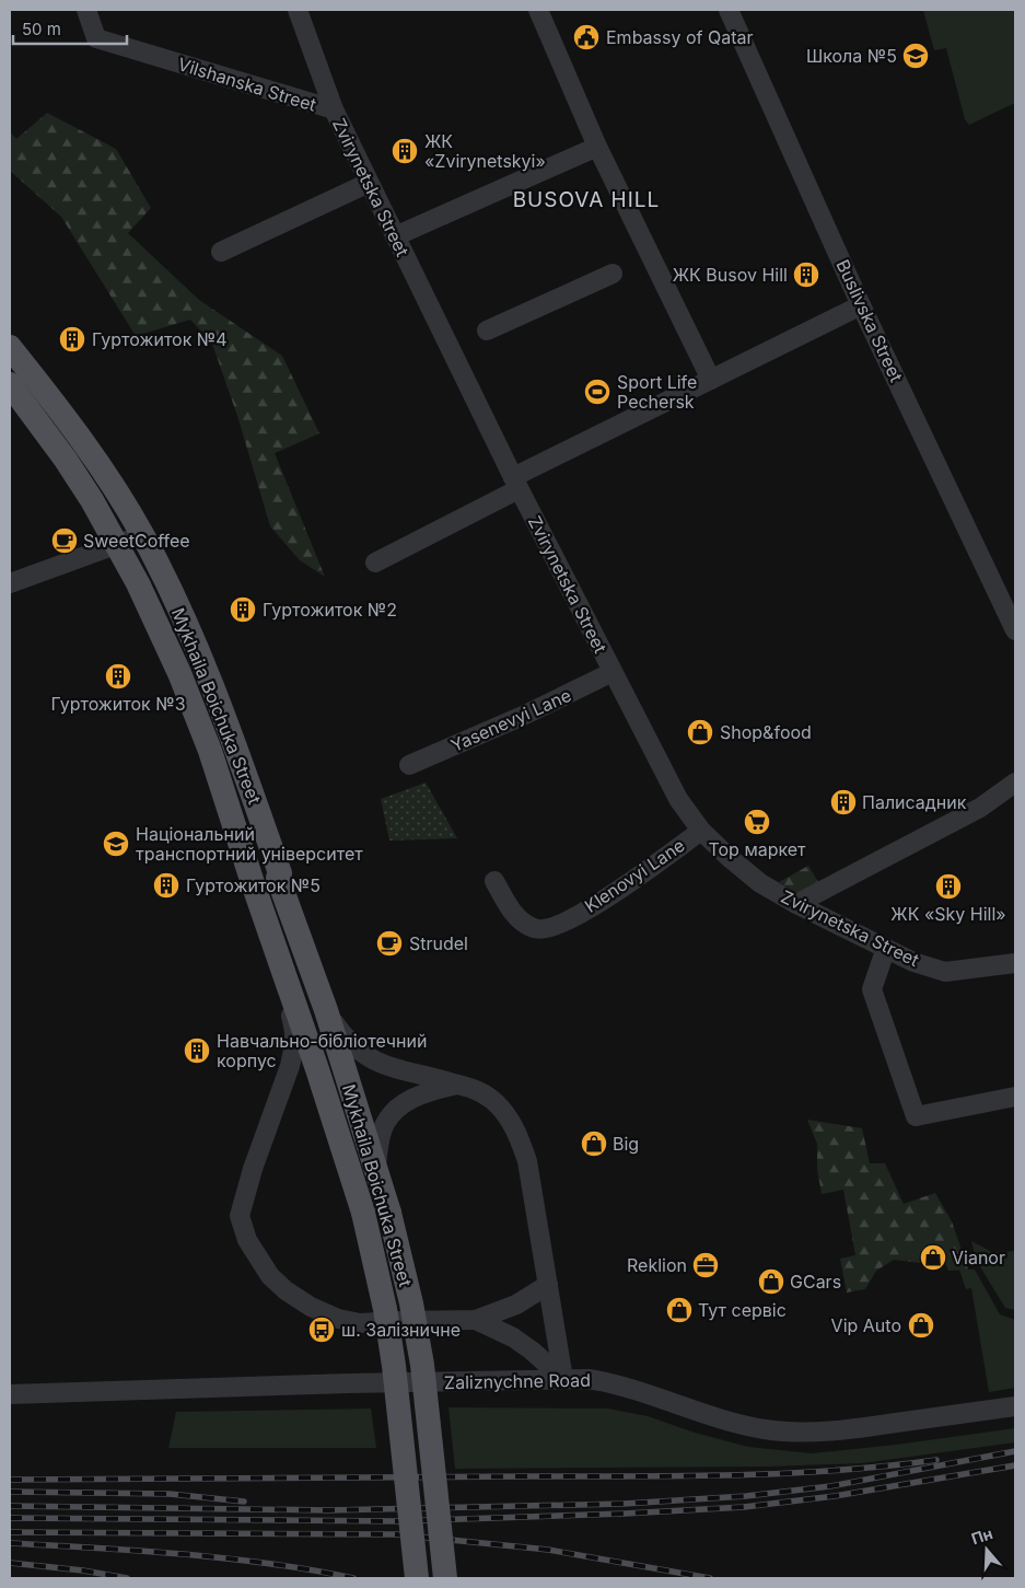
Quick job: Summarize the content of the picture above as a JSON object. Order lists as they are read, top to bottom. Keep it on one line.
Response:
{"streets":{"main road":["Mykhaila Boichuka Street"],"street":["Vilshanska Street","Zvirynetska Street","Buslivska Street","Yasenevyi Lane","Klenovyi Lane","Zaliznychne Road"]},"crossings":[["Vilshanska Street","Zvirynetska Street"],["Zvirynetska Street","Yasenevyi Lane"],["Zvirynetska Street","Klenovyi Lane"]],"districts":["BUSOVA HILL"],"places":{"public building":["Embassy of Qatar"],"school or university":["Школа №5","Національний транспортний університет"],"building":["ЖК «Zvirynetskyi»","ЖК Busov Hill","Гуртожиток №4","Гуртожиток №2","Гуртожиток №3","Палисадник","Гуртожиток №5","ЖК «Sky Hill»","Навчально-бібліотечний корпус"],"sports":["Sport Life Pechersk"],"cafe":["SweetCoffee","Strudel"],"shop":["Shop&food","Big","Vianor","GCars","Тут сервіс","Vip Auto"],"supermarket":["Top маркет"],"office":["Reklion"],"bus stop":["ш. Залізничне"]},"scale_bar":"50 m","north":"top"}
